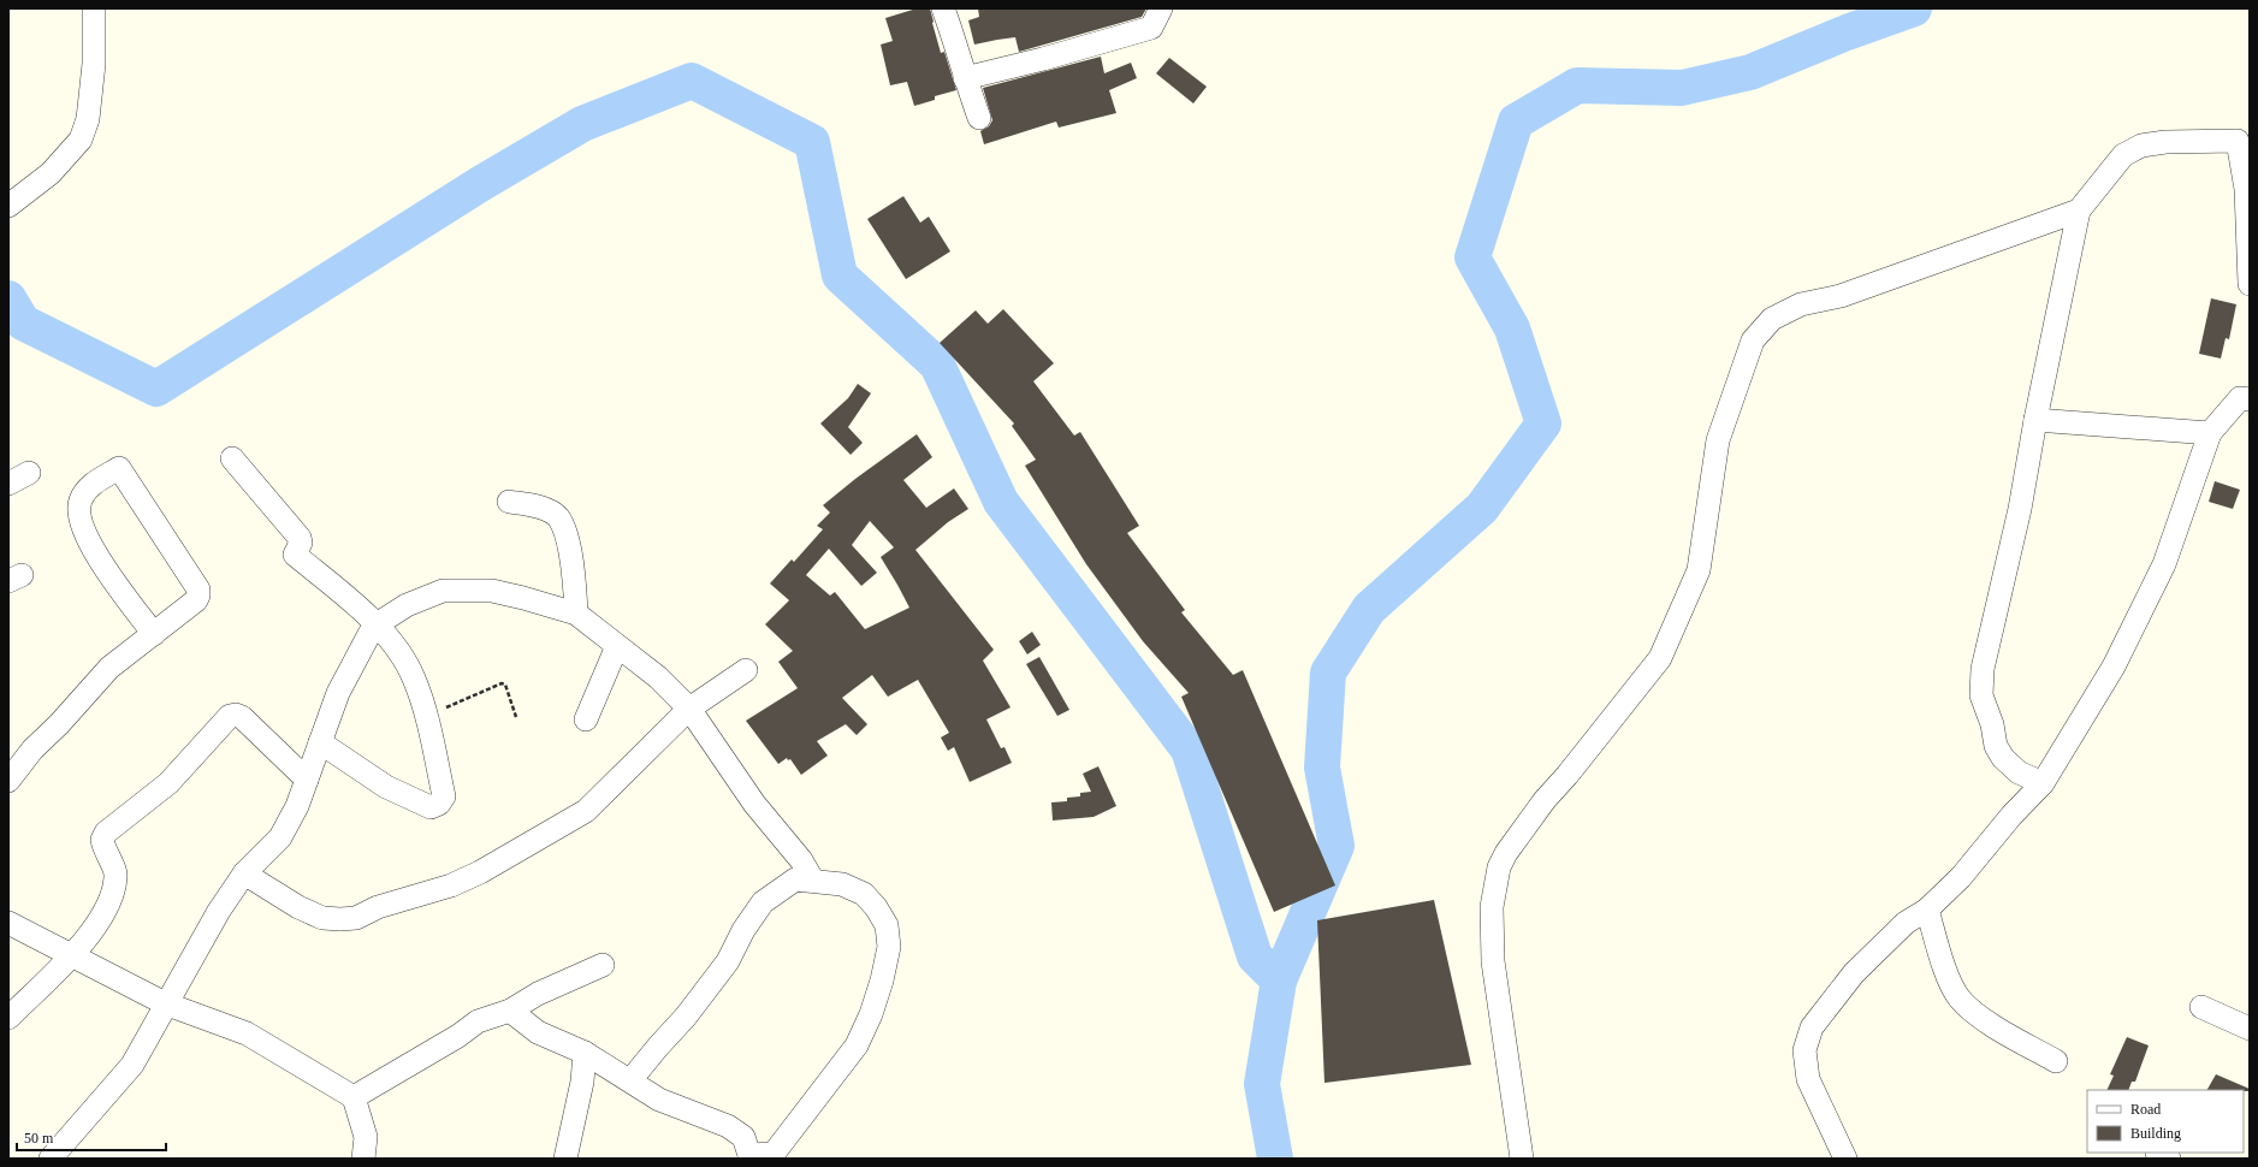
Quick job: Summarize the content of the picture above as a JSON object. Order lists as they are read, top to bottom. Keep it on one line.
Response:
{"legend":["Road","Building"],"scale_bar":"50 m"}
